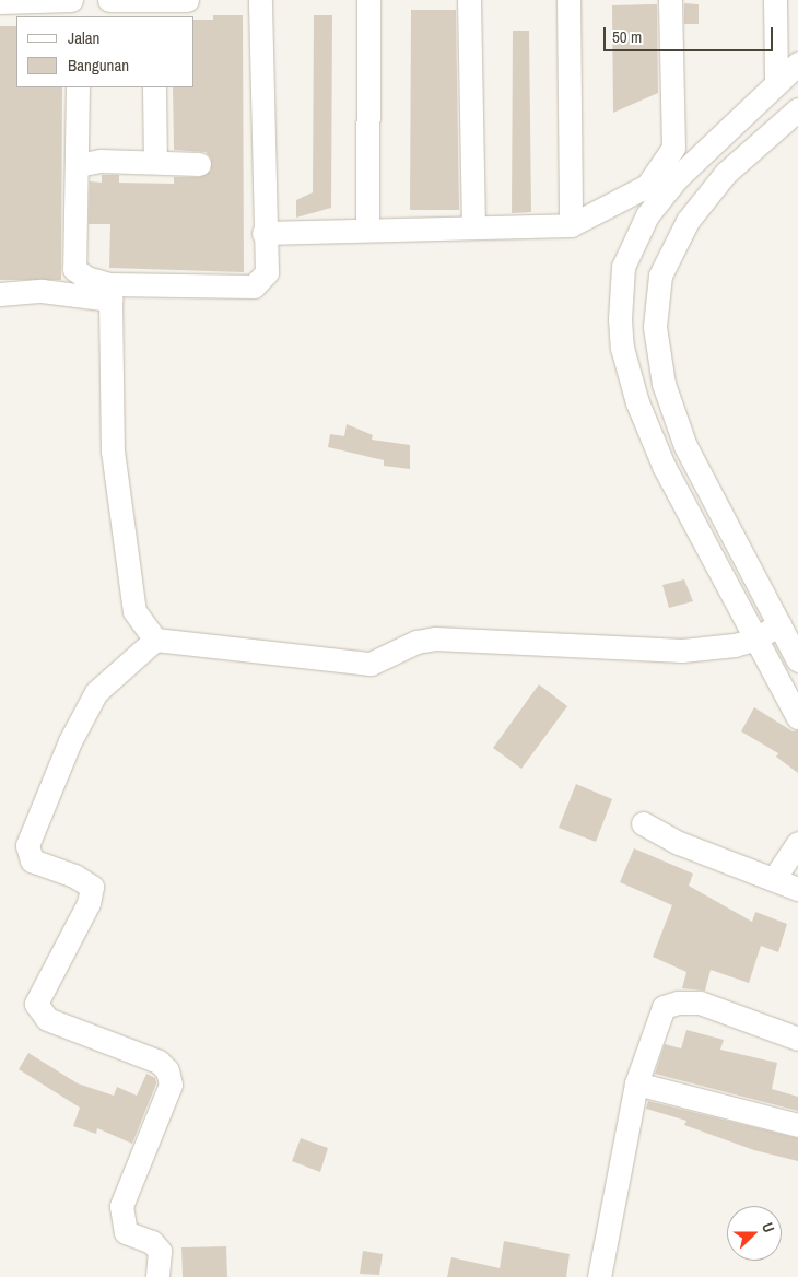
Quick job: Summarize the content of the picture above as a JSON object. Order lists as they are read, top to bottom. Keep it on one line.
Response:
{"legend":["Jalan","Bangunan"],"scale_bar":"50 m","north":"right"}
